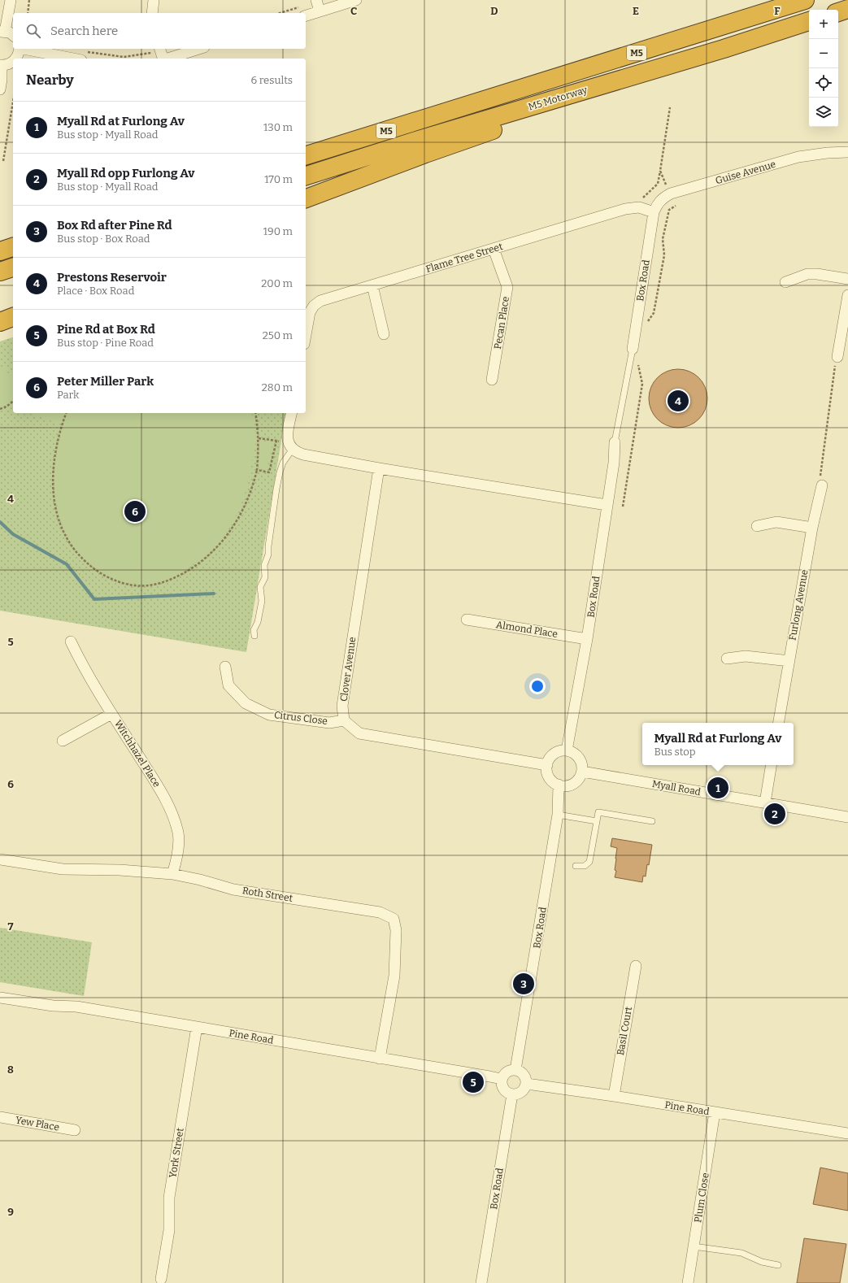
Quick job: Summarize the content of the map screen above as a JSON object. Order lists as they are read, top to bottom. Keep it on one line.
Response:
{"streets":{"highway":["M5","M5 Motorway"],"street":["Guise Avenue","Flame Tree Street","Box Road","Pecan Place","Furlong Avenue","Almond Place","Clover Avenue","Citrus Close","Witchhazel Place","Myall Road","Roth Street","Basil Court","Pine Road","Yew Place","York Street","Plum Close"]},"crossings":[["Guise Avenue","Flame Tree Street"],["Guise Avenue","Box Road"],["Flame Tree Street","Box Road"],["Flame Tree Street","Pecan Place"],["Box Road","Almond Place"],["Box Road","Myall Road"],["Box Road","Pine Road"],["Clover Avenue","Citrus Close"],["Witchhazel Place","Roth Street"],["Roth Street","Pine Road"],["Basil Court","Pine Road"],["Pine Road","York Street"],["Pine Road","Plum Close"]],"page":{"map_buttons":["+","−"],"search":"Search here","heading":["Nearby","6 results"],"list":[{"mark":"1","name":"Myall Rd at Furlong Av","note":"Bus stop · Myall Road","value":"130 m"},{"mark":"2","name":"Myall Rd opp Furlong Av","note":"Bus stop · Myall Road","value":"170 m"},{"mark":"3","name":"Box Rd after Pine Rd","note":"Bus stop · Box Road","value":"190 m"},{"mark":"4","name":"Prestons Reservoir","note":"Place · Box Road","value":"200 m"},{"mark":"5","name":"Pine Rd at Box Rd","note":"Bus stop · Pine Road","value":"250 m"},{"mark":"6","name":"Peter Miller Park","note":"Park","value":"280 m"}],"pins":["4","6","1","2","3","5"],"popup":["Myall Rd at Furlong Av","Bus stop"]},"grid":{"columns":["C","D","E","F"],"rows":["4","5","6","7","8","9"]}}
